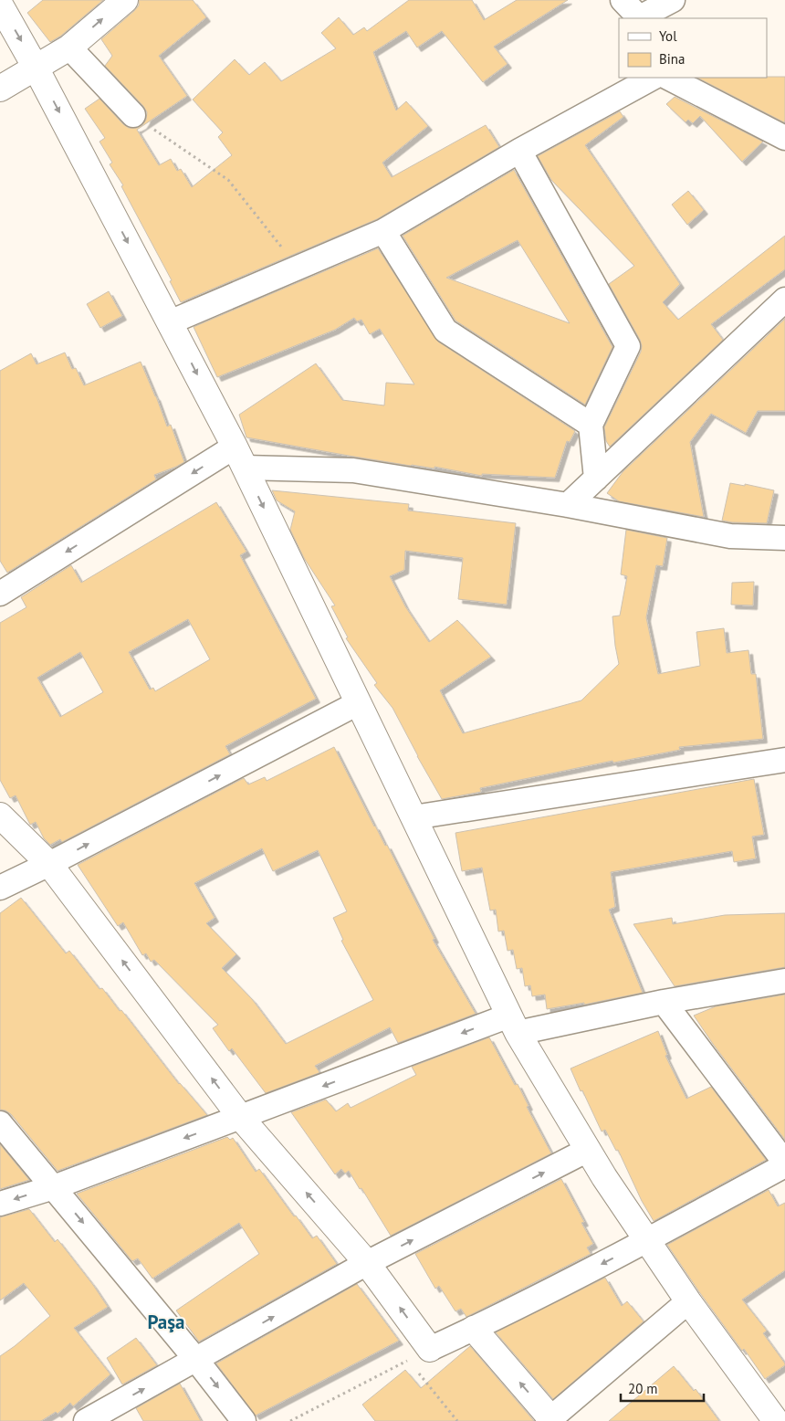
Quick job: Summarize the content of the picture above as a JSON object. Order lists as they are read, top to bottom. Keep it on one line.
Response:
{"districts":["Paşa"],"legend":["Yol","Bina"],"scale_bar":"20 m"}
